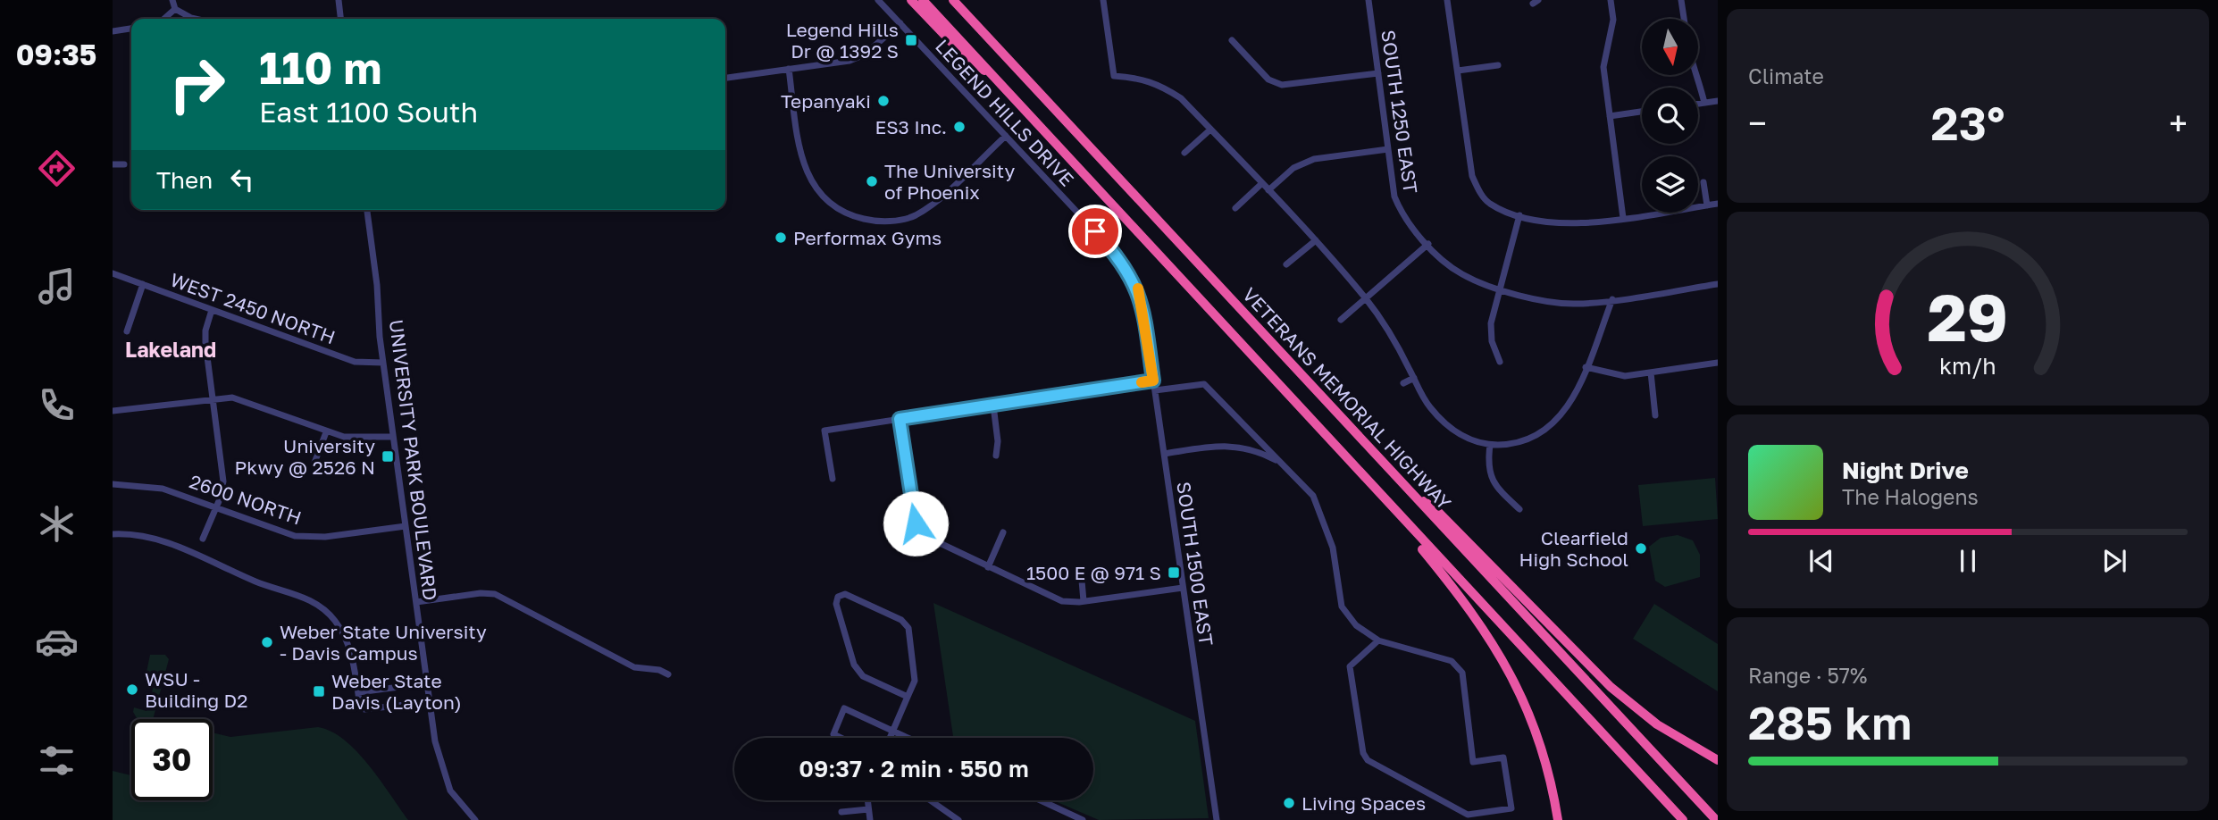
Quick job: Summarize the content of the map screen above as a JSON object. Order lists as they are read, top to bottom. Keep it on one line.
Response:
{"streets":{"highway":["VETERANS MEMORIAL HIGHWAY"],"street":["SOUTH 1250 EAST","LEGEND HILLS DRIVE","WEST 2450 NORTH","UNIVERSITY PARK BOULEVARD","2600 NORTH","SOUTH 1500 EAST"]},"crossings":[["LEGEND HILLS DRIVE","SOUTH 1500 EAST"],["WEST 2450 NORTH","UNIVERSITY PARK BOULEVARD"],["UNIVERSITY PARK BOULEVARD","2600 NORTH"]],"districts":["Lakeland"],"places":{"transit":["Legend Hills Dr @ 1392 S","University Pkwy @ 2526 N","1500 E @ 971 S","Weber State Davis (Layton)"],"other":["Tepanyaki","ES3 Inc.","The University of Phoenix","Performax Gyms","Clearfield High School","Weber State University - Davis Campus","WSU - Building D2","Living Spaces"]},"north":"bottom","page":{"tabs":"09:35","tile":["Climate",["Range · 57%","285 km"]],"turn":["110 m","East 1100 South"],"heat":["−","23°","+"],"then":"Then","song":["Night Drive","The Halogens"],"limit":"30","trip":"09:37 · 2 min · 550 m","gauge":["29","km/h"]}}
